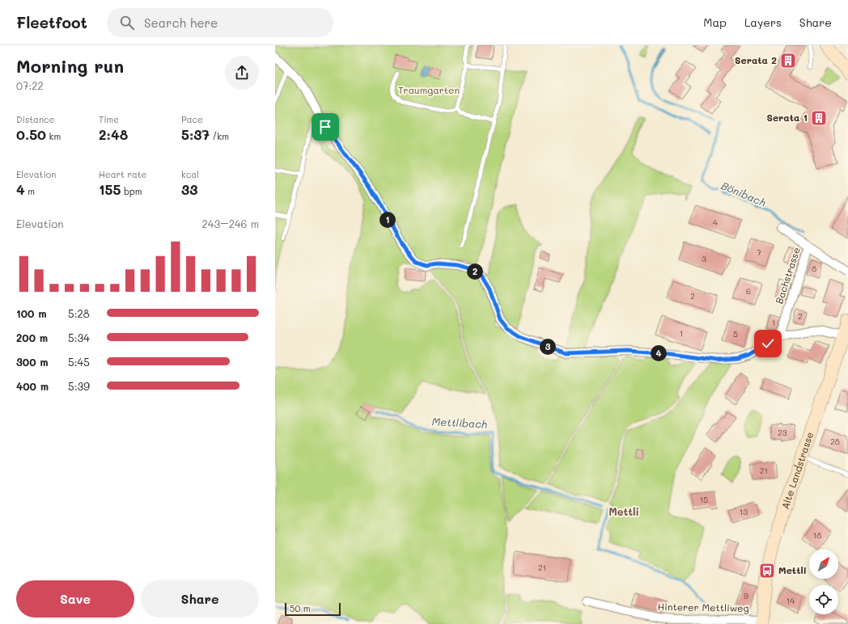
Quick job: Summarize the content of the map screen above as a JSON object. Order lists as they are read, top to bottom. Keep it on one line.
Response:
{"streets":{"main road":["Alte Landstrasse"],"street":["Bachstrasse","Hinterer Mettliweg"]},"crossings":[["Alte Landstrasse","Hinterer Mettliweg"]],"districts":["Mettli"],"water":["Bönibach","Mettlibach"],"parks":["Traumgarten"],"places":{"building":["Serata 2","Serata 1"],"bus stop":["Mettli"]},"house_numbers":["4","7","3","8","6","2","2","1","1","5","23","28","21","15","13","18","21","9","14"],"scale_bar":"50 m","north":"top right","page":{"header":"Fleetfoot","search":"Search here","nav":["Map","Layers","Share"],"heading":["Morning run","07:22"],"stats":[["Distance","0.50 km"],["Time","2:48"],["Pace","5:37 /km"],["Elevation","4 m"],["Heart rate","155 bpm"],["kcal","33"]],"chart":["Elevation","243–246 m"],"pins":["1","2","3","4"],"list":[{"name":"100 m","note":"5:28"},{"name":"200 m","note":"5:34"},{"name":"300 m","note":"5:45"},{"name":"400 m","note":"5:39"}],"buttons":["Save","Share"],"scale":"50 m"}}
